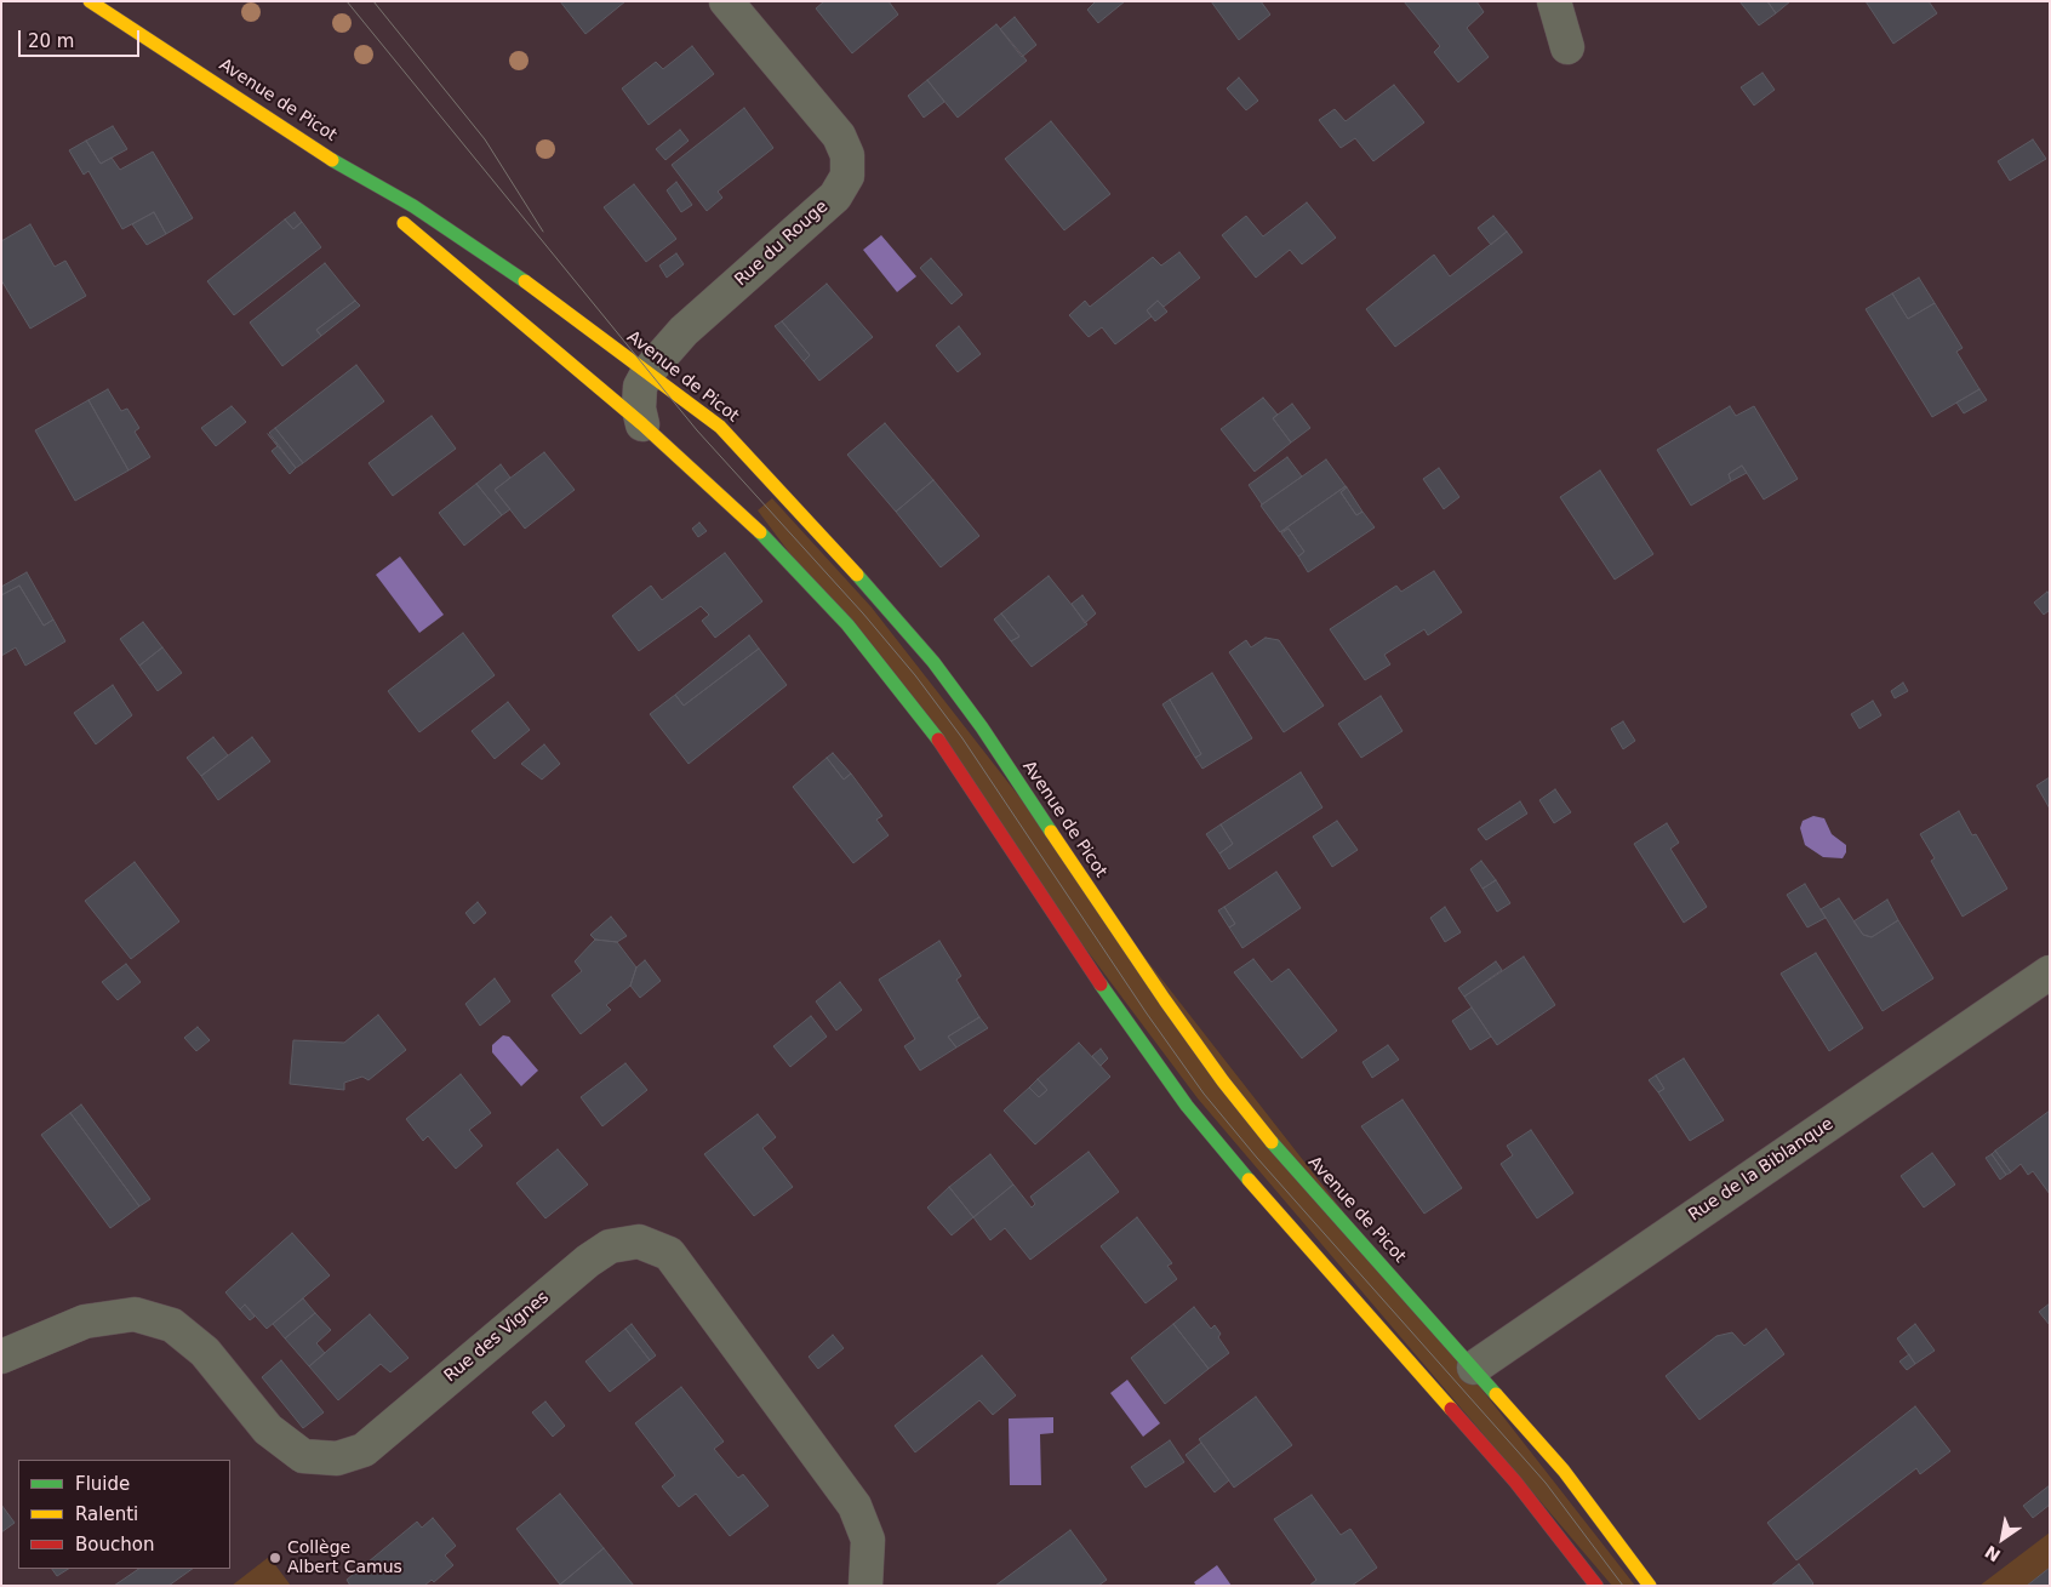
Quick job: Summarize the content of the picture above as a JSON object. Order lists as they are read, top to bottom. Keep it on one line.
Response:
{"streets":{"street":["Avenue de Picot","Rue du Rouge","Rue de la Biblanque","Rue des Vignes"]},"crossings":[["Avenue de Picot","Rue du Rouge"],["Avenue de Picot","Rue de la Biblanque"]],"places":["Collège Albert Camus"],"legend":["Fluide","Ralenti","Bouchon"],"scale_bar":"20 m","north":"bottom left"}
